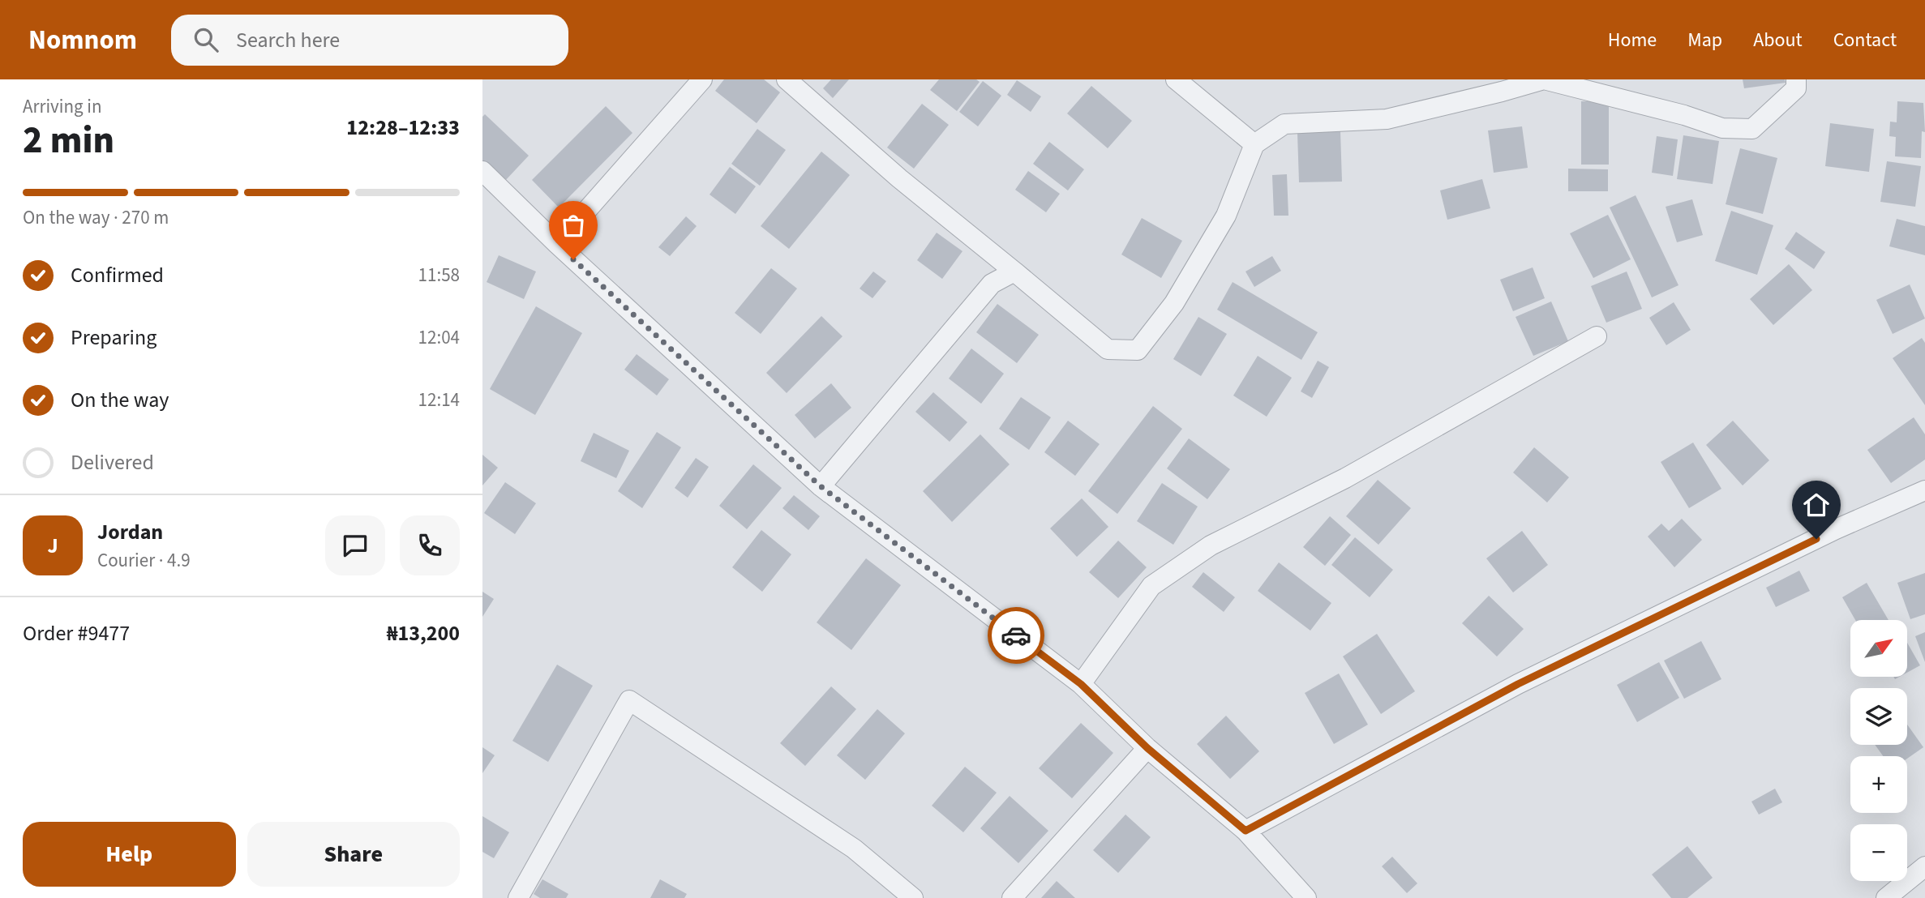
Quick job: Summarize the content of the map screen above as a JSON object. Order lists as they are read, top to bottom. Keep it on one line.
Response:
{"north":"top right","page":{"header":"Nomnom","search":"Search here","nav":["Home","Map","About","Contact"],"heading":["2 min","Arriving in","12:28–12:33"],"panel":["Jordan","Courier · 4.9","Order #9477","₦13,200"],"bar":"On the way · 270 m","list":[["Confirmed","11:58"],["Preparing","12:04"],["On the way","12:14"],"Delivered"],"round":"J","map_buttons":["+","−"],"buttons":["Help","Share"]}}
